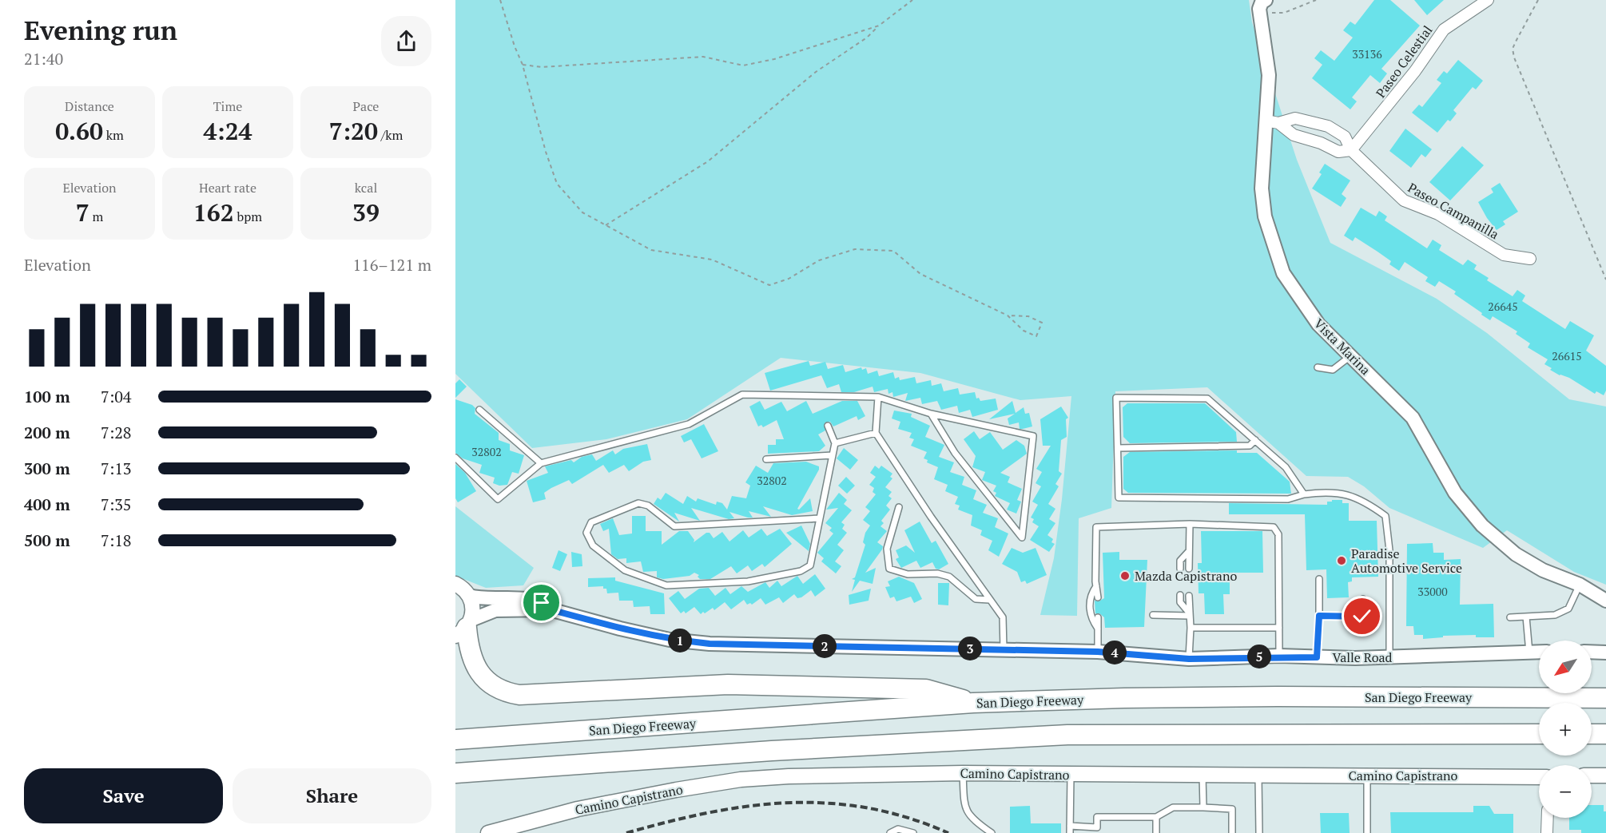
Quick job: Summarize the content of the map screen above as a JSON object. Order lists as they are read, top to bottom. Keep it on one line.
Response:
{"streets":{"highway":["San Diego Freeway"],"main road":["Camino Capistrano"],"street":["Paseo Celestial","Paseo Campanilla","Vista Marina","Valle Road"]},"crossings":[["Paseo Celestial","Paseo Campanilla"],["Paseo Campanilla","Vista Marina"]],"places":["Paradise Automotive Service","Mazda Capistrano"],"house_numbers":["33136","26645","26615","32802","32802","33000"],"north":"bottom left","page":{"heading":["Evening run","21:40"],"stats":[["Distance","0.60 km"],["Time","4:24"],["Pace","7:20 /km"],["Elevation","7 m"],["Heart rate","162 bpm"],["kcal","39"]],"chart":["Elevation","116–121 m"],"list":[{"name":"100 m","note":"7:04"},{"name":"200 m","note":"7:28"},{"name":"300 m","note":"7:13"},{"name":"400 m","note":"7:35"},{"name":"500 m","note":"7:18"}],"pins":["1","2","3","4","5"],"map_buttons":["+","−"],"buttons":["Save","Share"]}}
